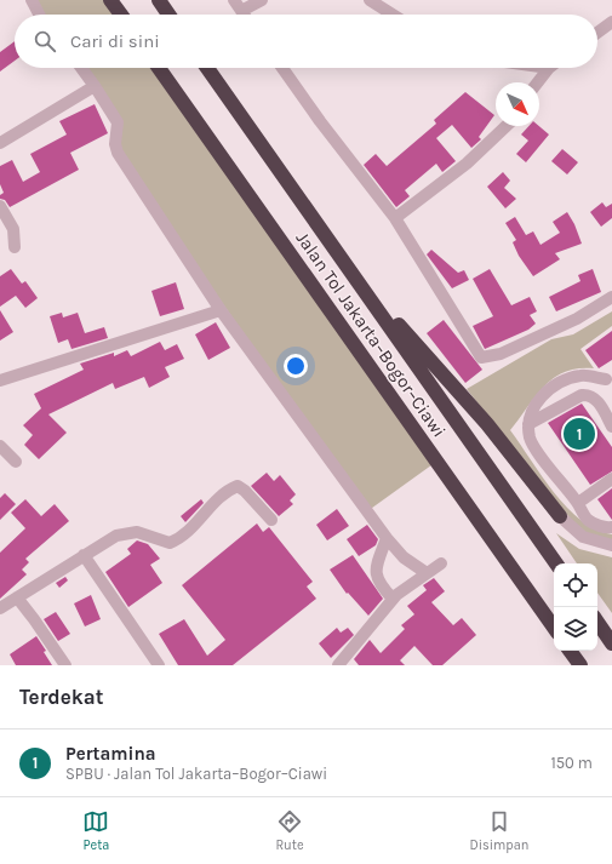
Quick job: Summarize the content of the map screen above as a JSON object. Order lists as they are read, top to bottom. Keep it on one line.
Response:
{"streets":{"highway":["Jalan Tol Jakarta–Bogor–Ciawi"]},"north":"bottom right","page":{"search":"Cari di sini","pins":"1","heading":"Terdekat","list":[{"mark":"1","name":"Pertamina","note":"SPBU · Jalan Tol Jakarta–Bogor–Ciawi","value":"150 m"}],"nav":["Peta","Rute","Disimpan"]}}
